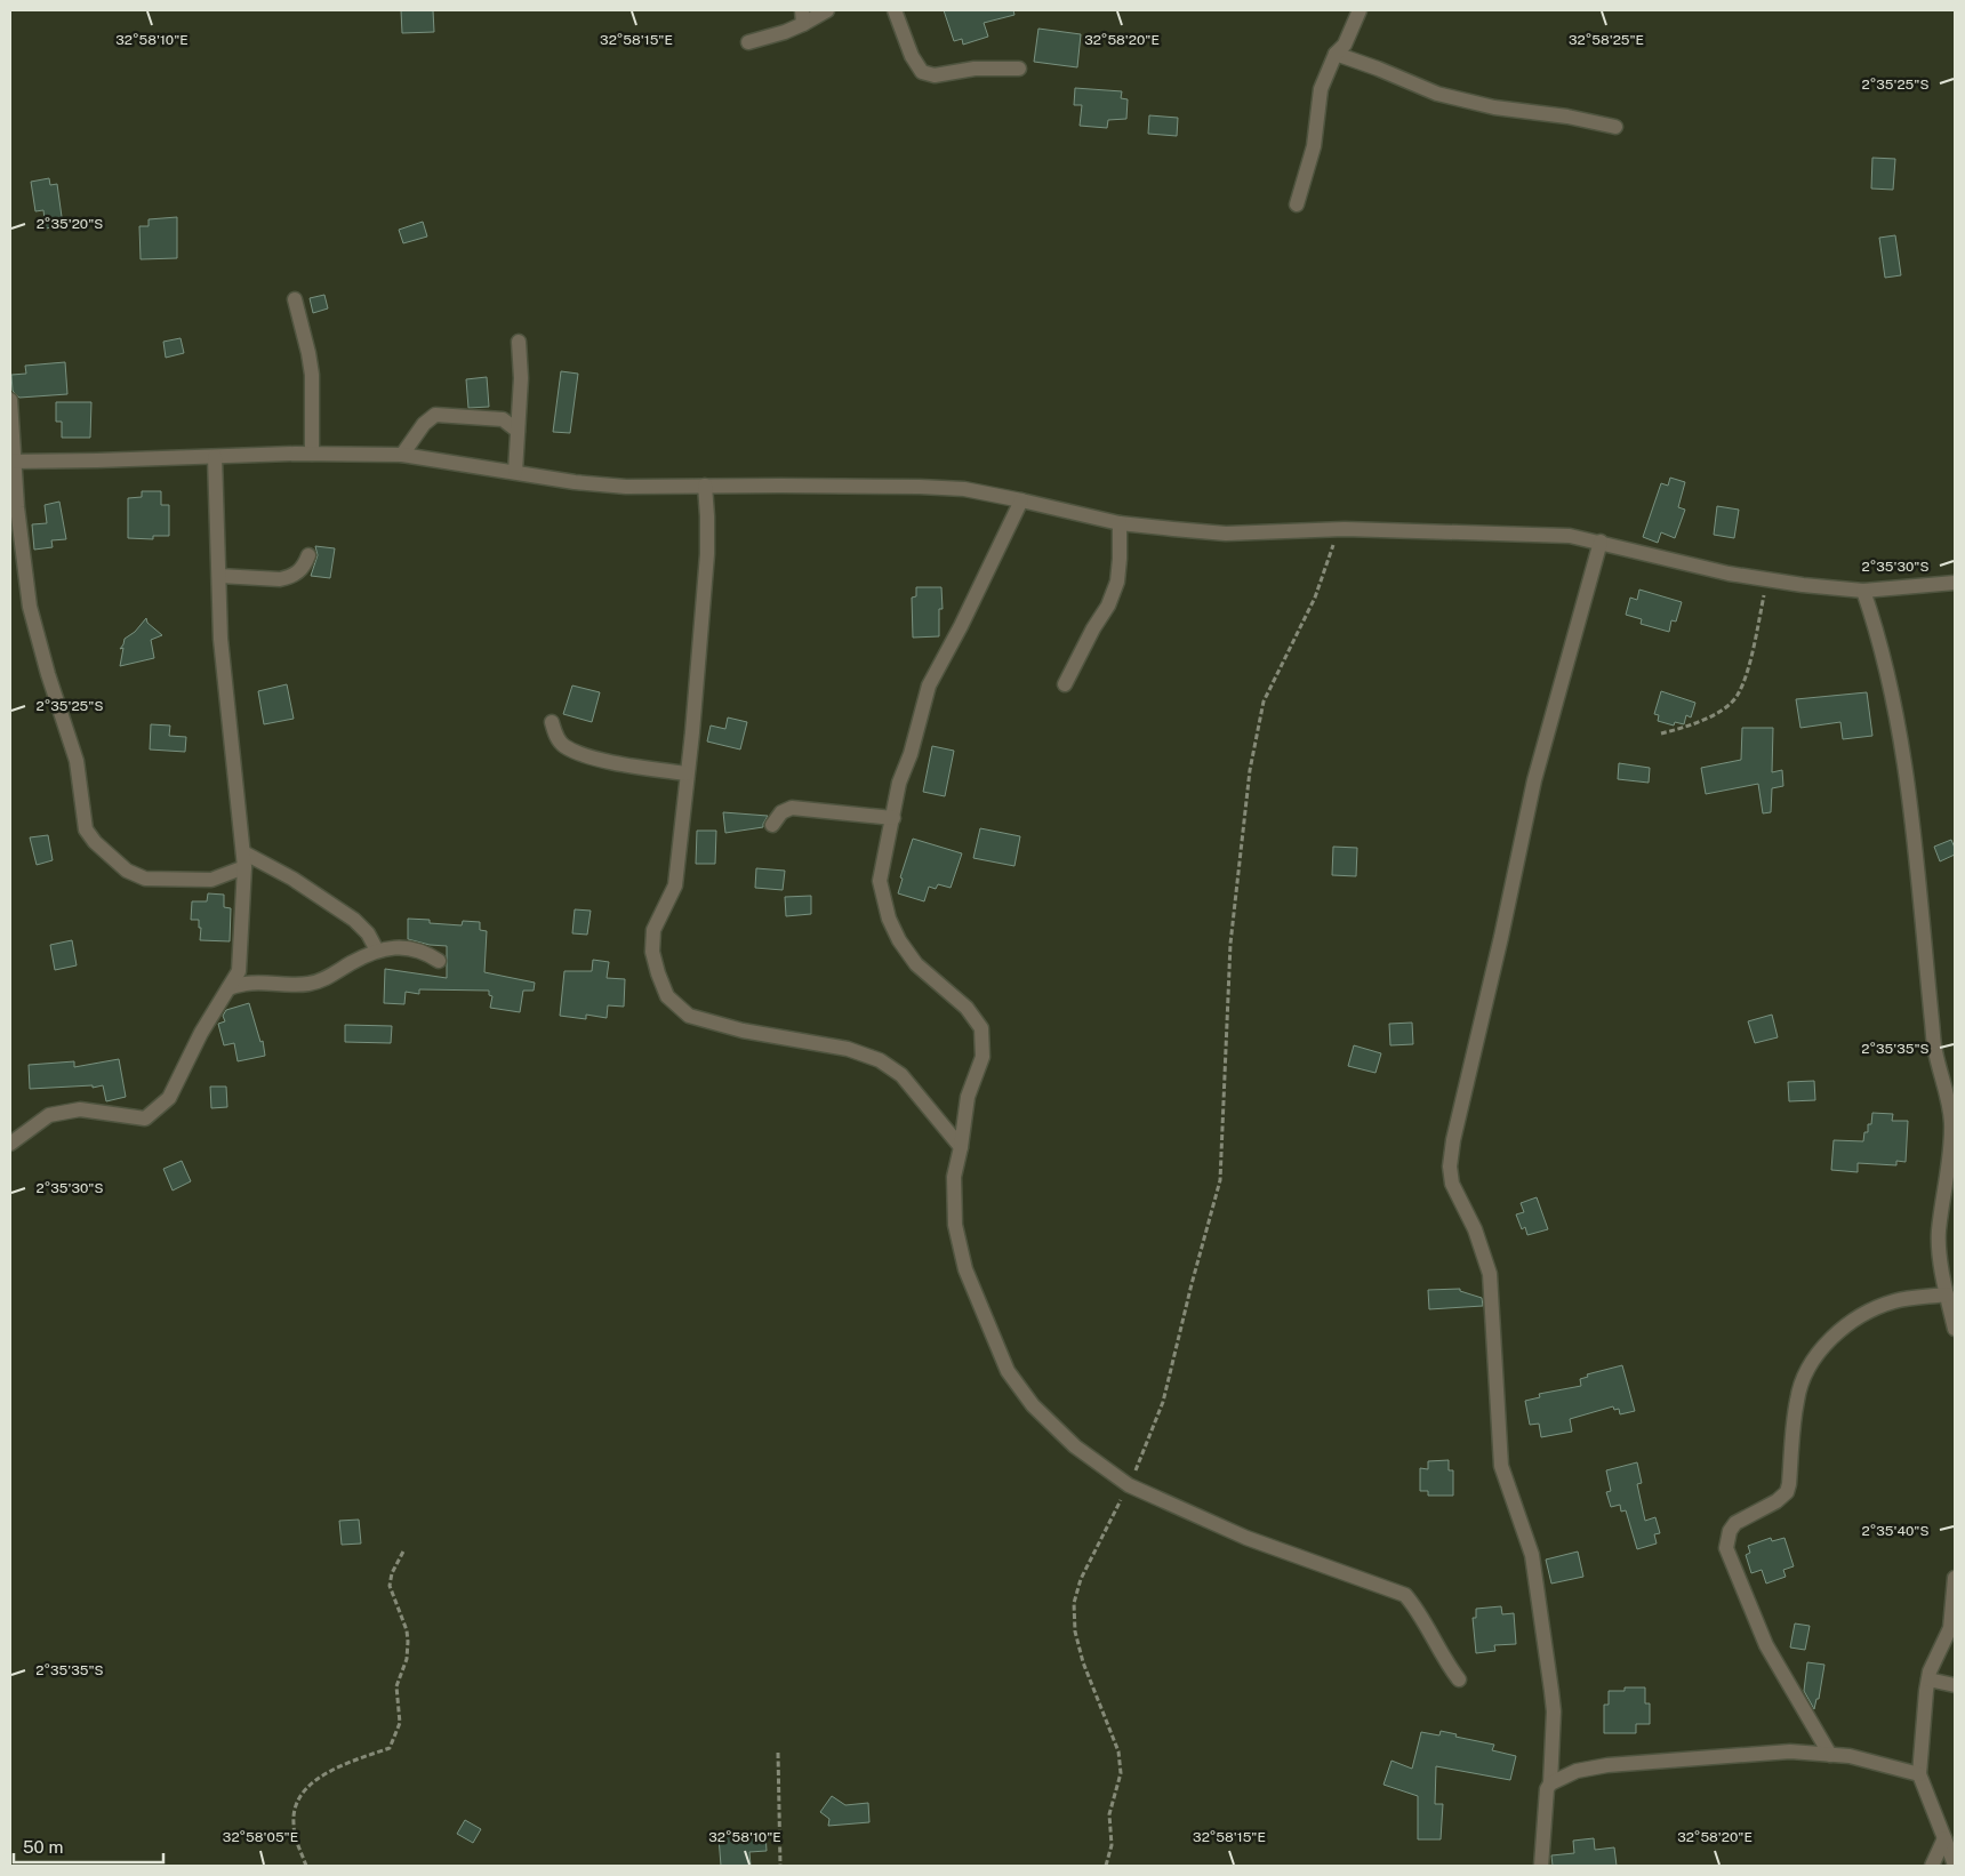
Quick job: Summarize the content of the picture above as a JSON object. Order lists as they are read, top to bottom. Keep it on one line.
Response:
{"scale_bar":"50 m","coordinates":["32°58'10\"E","32°58'15\"E","32°58'20\"E","32°58'25\"E","2°35'25\"S","2°35'20\"S","2°35'30\"S","2°35'35\"S","2°35'40\"S","32°58'05\"E"]}
